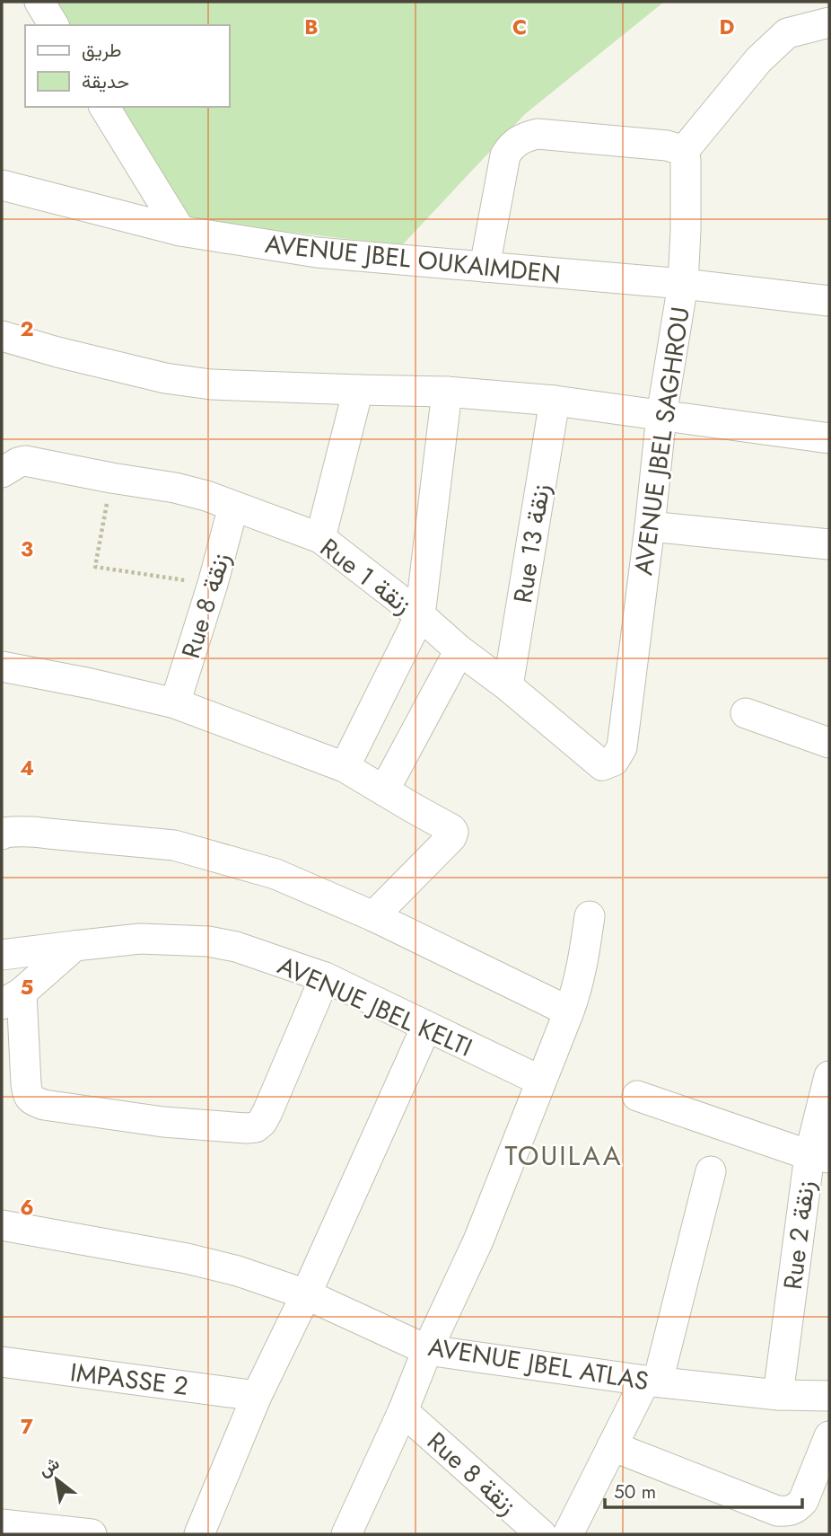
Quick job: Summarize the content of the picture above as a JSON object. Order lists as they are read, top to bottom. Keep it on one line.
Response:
{"streets":{"street":["AVENUE JBEL OUKAIMDEN","AVENUE JBEL SAGHROU","Rue 13 زنقة","Rue 1 زنقة","Rue 8 زنقة","AVENUE JBEL KELTI","Rue 2 زنقة","AVENUE JBEL ATLAS","IMPASSE 2"]},"crossings":[["AVENUE JBEL OUKAIMDEN","AVENUE JBEL SAGHROU"],["AVENUE JBEL SAGHROU","Rue 1 زنقة"],["Rue 13 زنقة","Rue 1 زنقة"],["Rue 1 زنقة","Rue 8 زنقة"],["Rue 2 زنقة","AVENUE JBEL ATLAS"]],"districts":["TOUILAA"],"legend":["طريق","حديقة"],"scale_bar":"50 m","north":"top left","grid":{"columns":["B","C","D"],"rows":["2","3","4","5","6","7"]}}
